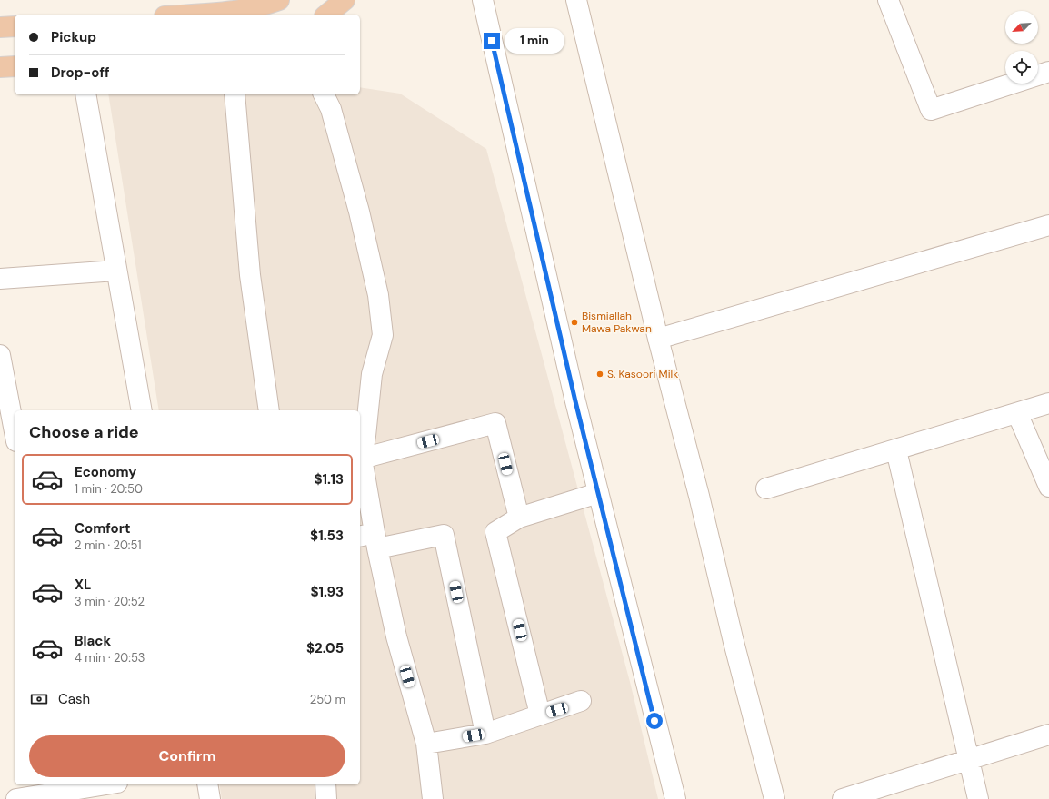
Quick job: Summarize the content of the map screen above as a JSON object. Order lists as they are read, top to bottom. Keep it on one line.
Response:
{"places":["Bismiallah Mawa Pakwan","S. Kasoori Milk"],"north":"bottom left","page":{"banner":["Pickup","Drop-off"],"bubble":"1 min","heading":"Choose a ride","list":[{"name":"Economy","note":"1 min · 20:50","value":"$1.13"},{"name":"Comfort","note":"2 min · 20:51","value":"$1.53"},{"name":"XL","note":"3 min · 20:52","value":"$1.93"},{"name":"Black","note":"4 min · 20:53","value":"$2.05"}],"pay":["Cash","250 m"],"buttons":"Confirm"}}
